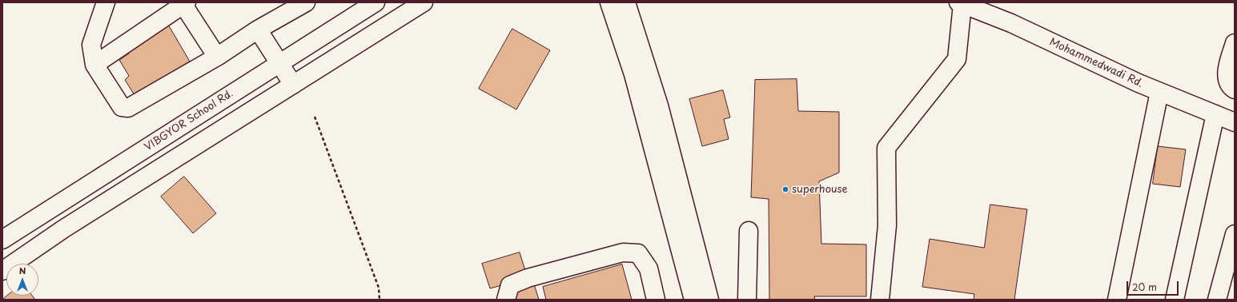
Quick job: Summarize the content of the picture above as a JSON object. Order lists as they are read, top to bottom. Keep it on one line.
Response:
{"streets":{"street":["Mohammedwadi Rd.","VIBGYOR School Rd."]},"places":["superhouse"],"scale_bar":"20 m","north":"top"}
